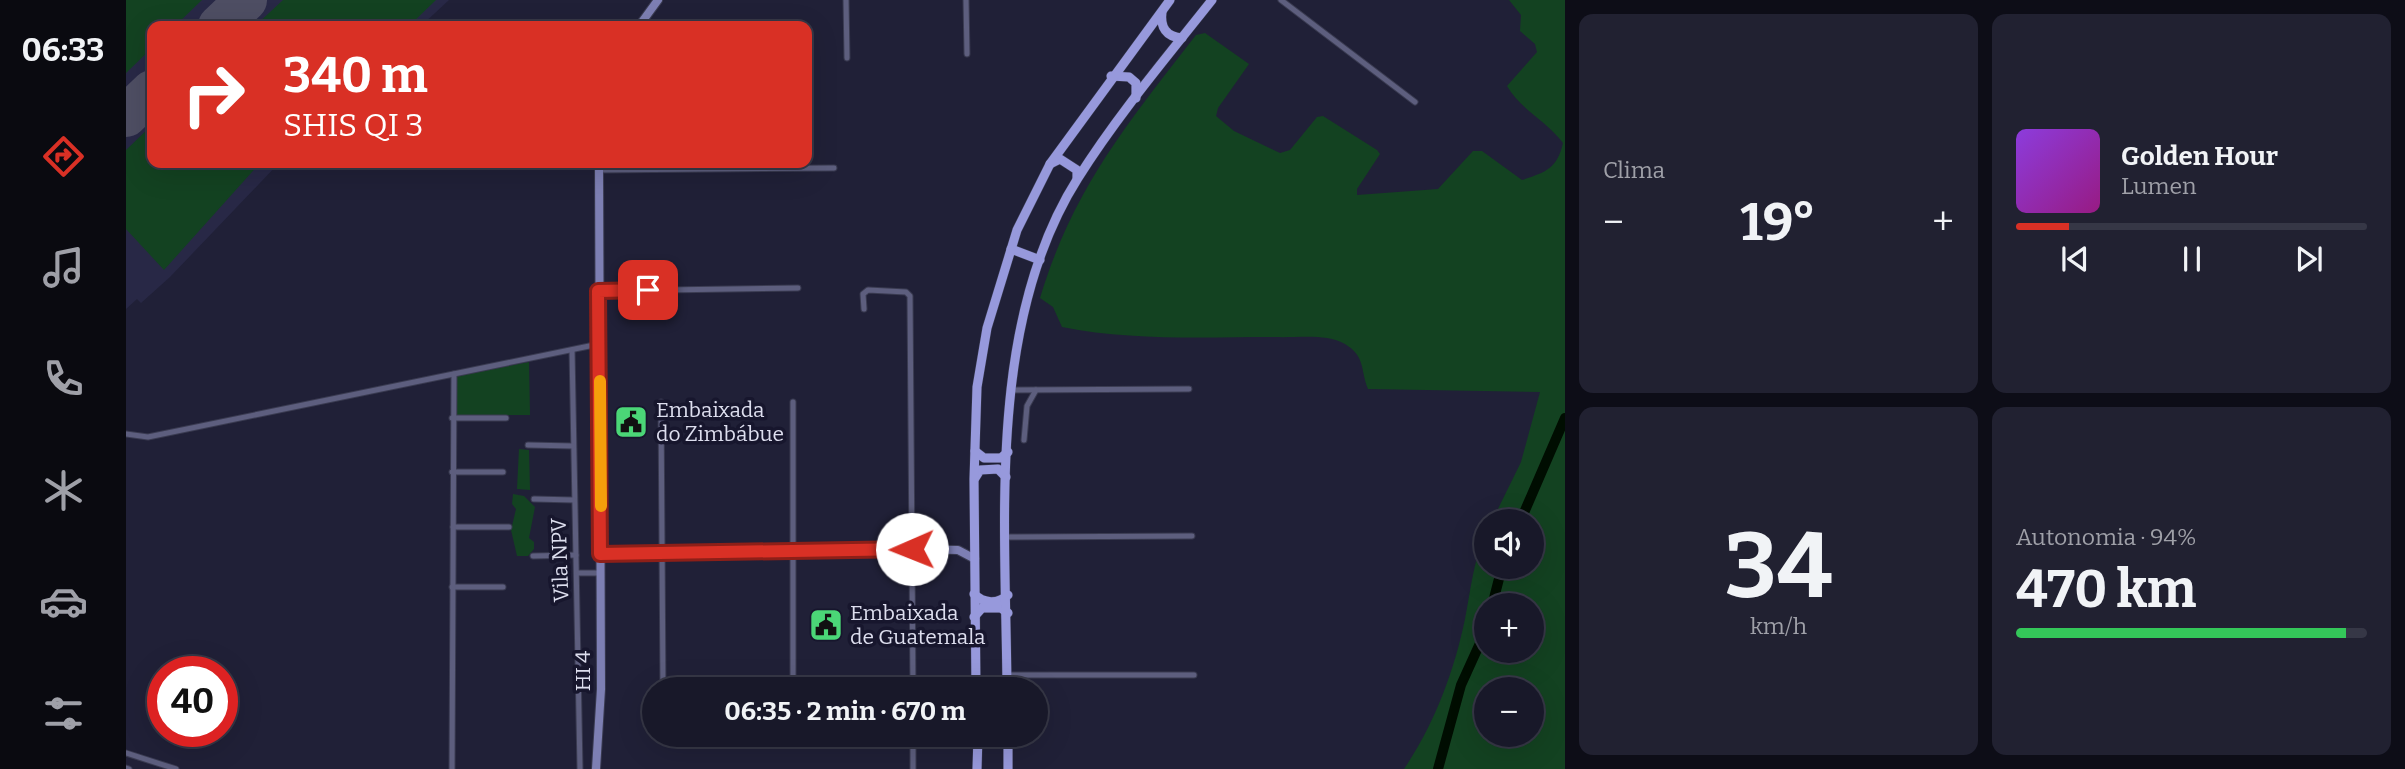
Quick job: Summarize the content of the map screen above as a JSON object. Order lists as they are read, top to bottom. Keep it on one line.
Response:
{"streets":{"street":["Vila NPV","HI 4"]},"places":{"public building":["Embaixada do Zimbábue","Embaixada de Guatemala"]},"page":{"tabs":"06:33","tile":["Clima",["34","km/h"],["Autonomia · 94%","470 km"]],"turn":["340 m","SHIS QI 3"],"song":["Golden Hour","Lumen"],"heat":["−","19°","+"],"map_buttons":["+","−"],"limit":"40","trip":"06:35 · 2 min · 670 m"}}
